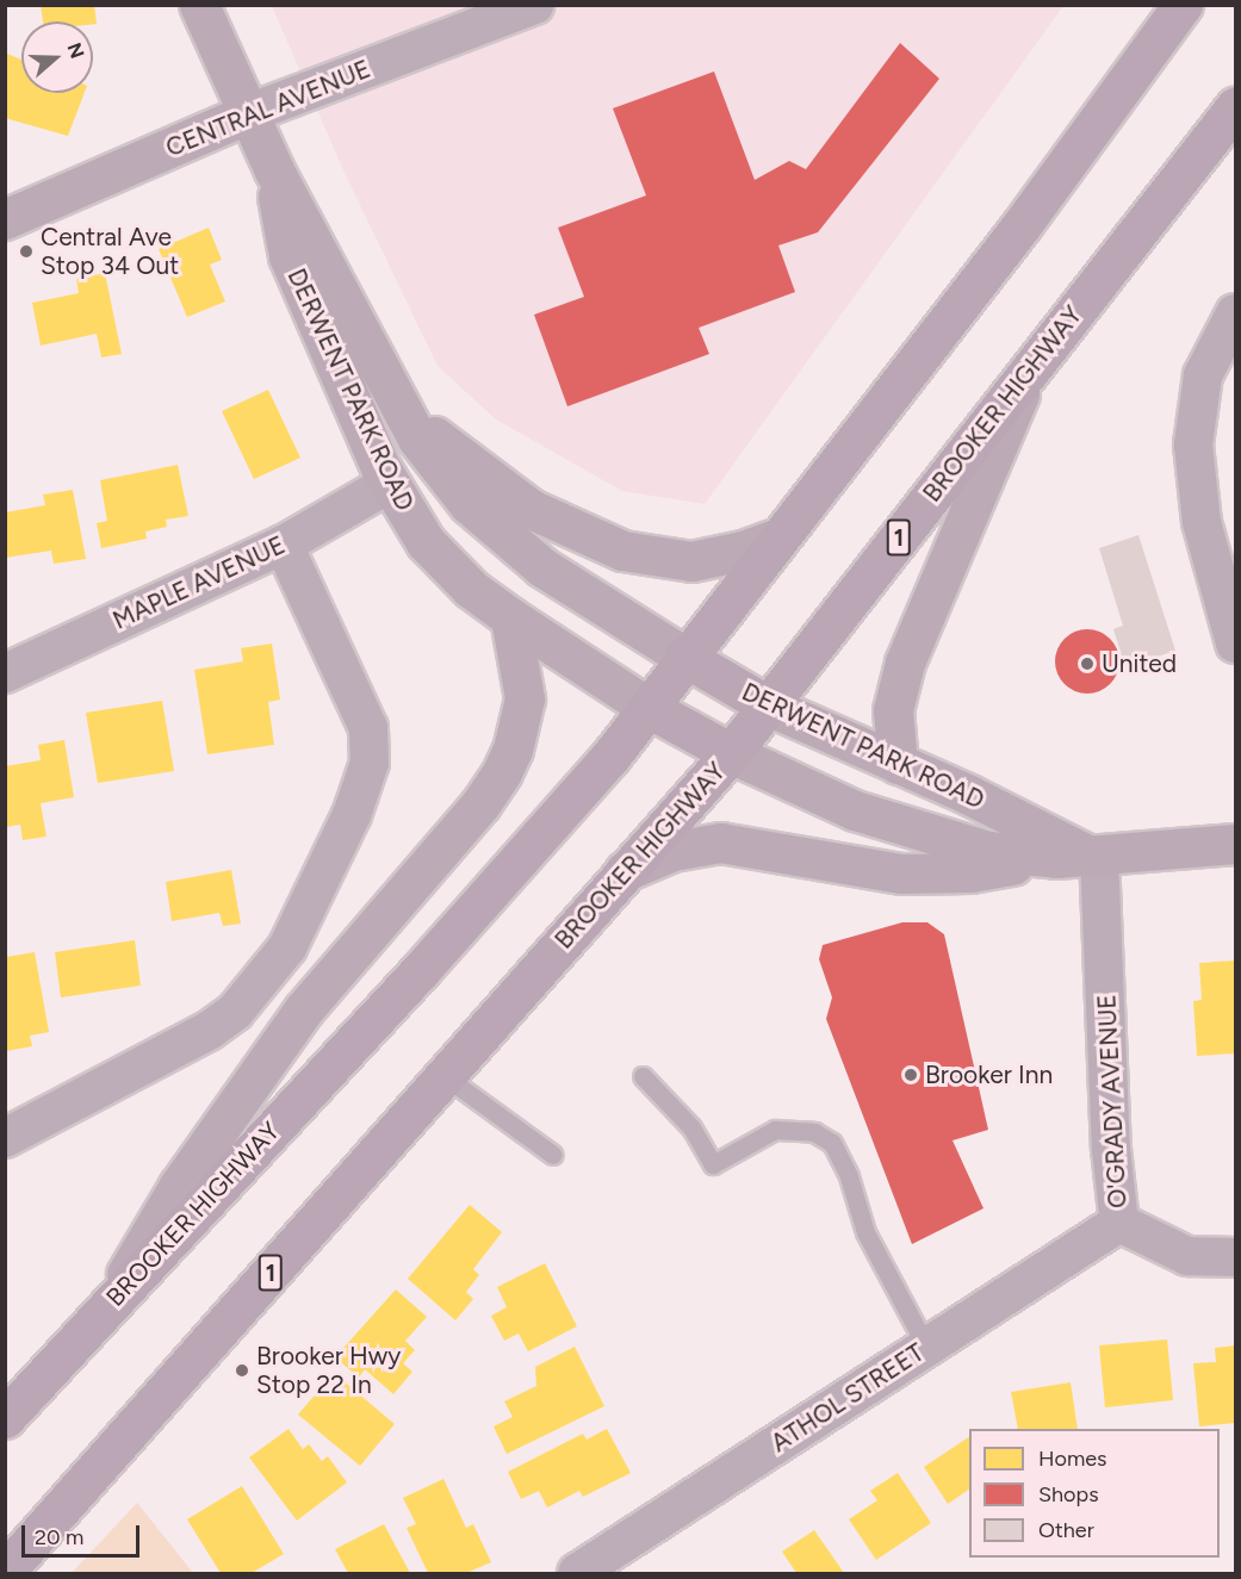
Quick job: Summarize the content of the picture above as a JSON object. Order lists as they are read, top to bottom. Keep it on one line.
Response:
{"streets":{"highway":["DERWENT PARK ROAD","BROOKER HIGHWAY","1"],"street":["CENTRAL AVENUE","MAPLE AVENUE","O'GRADY AVENUE","ATHOL STREET"]},"crossings":[["CENTRAL AVENUE","DERWENT PARK ROAD"],["DERWENT PARK ROAD","BROOKER HIGHWAY"],["DERWENT PARK ROAD","MAPLE AVENUE"],["DERWENT PARK ROAD","O'GRADY AVENUE"],["O'GRADY AVENUE","ATHOL STREET"]],"places":["Central Ave Stop 34 Out","United","Brooker Inn","Brooker Hwy Stop 22 In"],"legend":["Homes","Shops","Other"],"scale_bar":"20 m","north":"right"}
